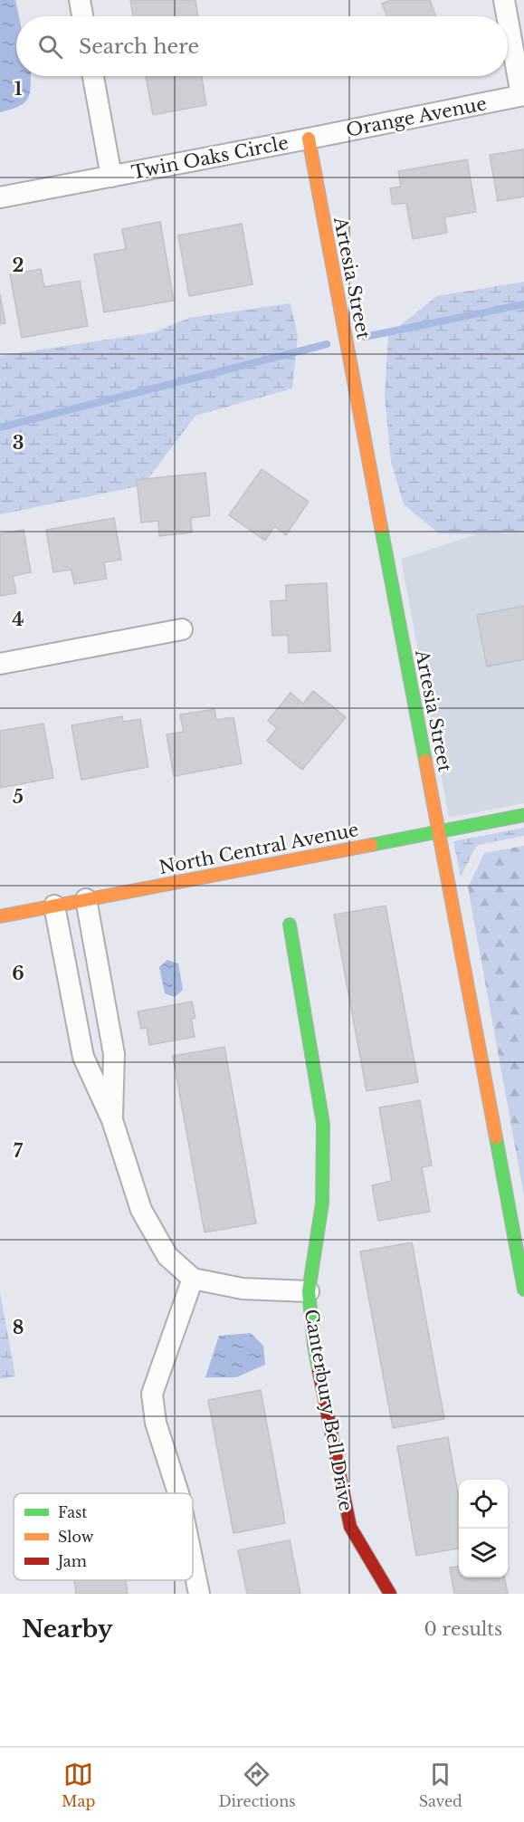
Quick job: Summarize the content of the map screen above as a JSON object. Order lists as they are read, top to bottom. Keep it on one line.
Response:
{"streets":{"street":["Orange Avenue","Twin Oaks Circle","Artesia Street","North Central Avenue","Canterbury Bell Drive"]},"crossings":[["Orange Avenue","Twin Oaks Circle"],["Orange Avenue","Artesia Street"],["Twin Oaks Circle","Artesia Street"],["Artesia Street","North Central Avenue"]],"legend":["Fast","Slow","Jam"],"page":{"search":"Search here","heading":["Nearby","0 results"],"nav":["Map","Directions","Saved"]},"grid":{"rows":["1","2","3","4","5","6","7","8"]}}
